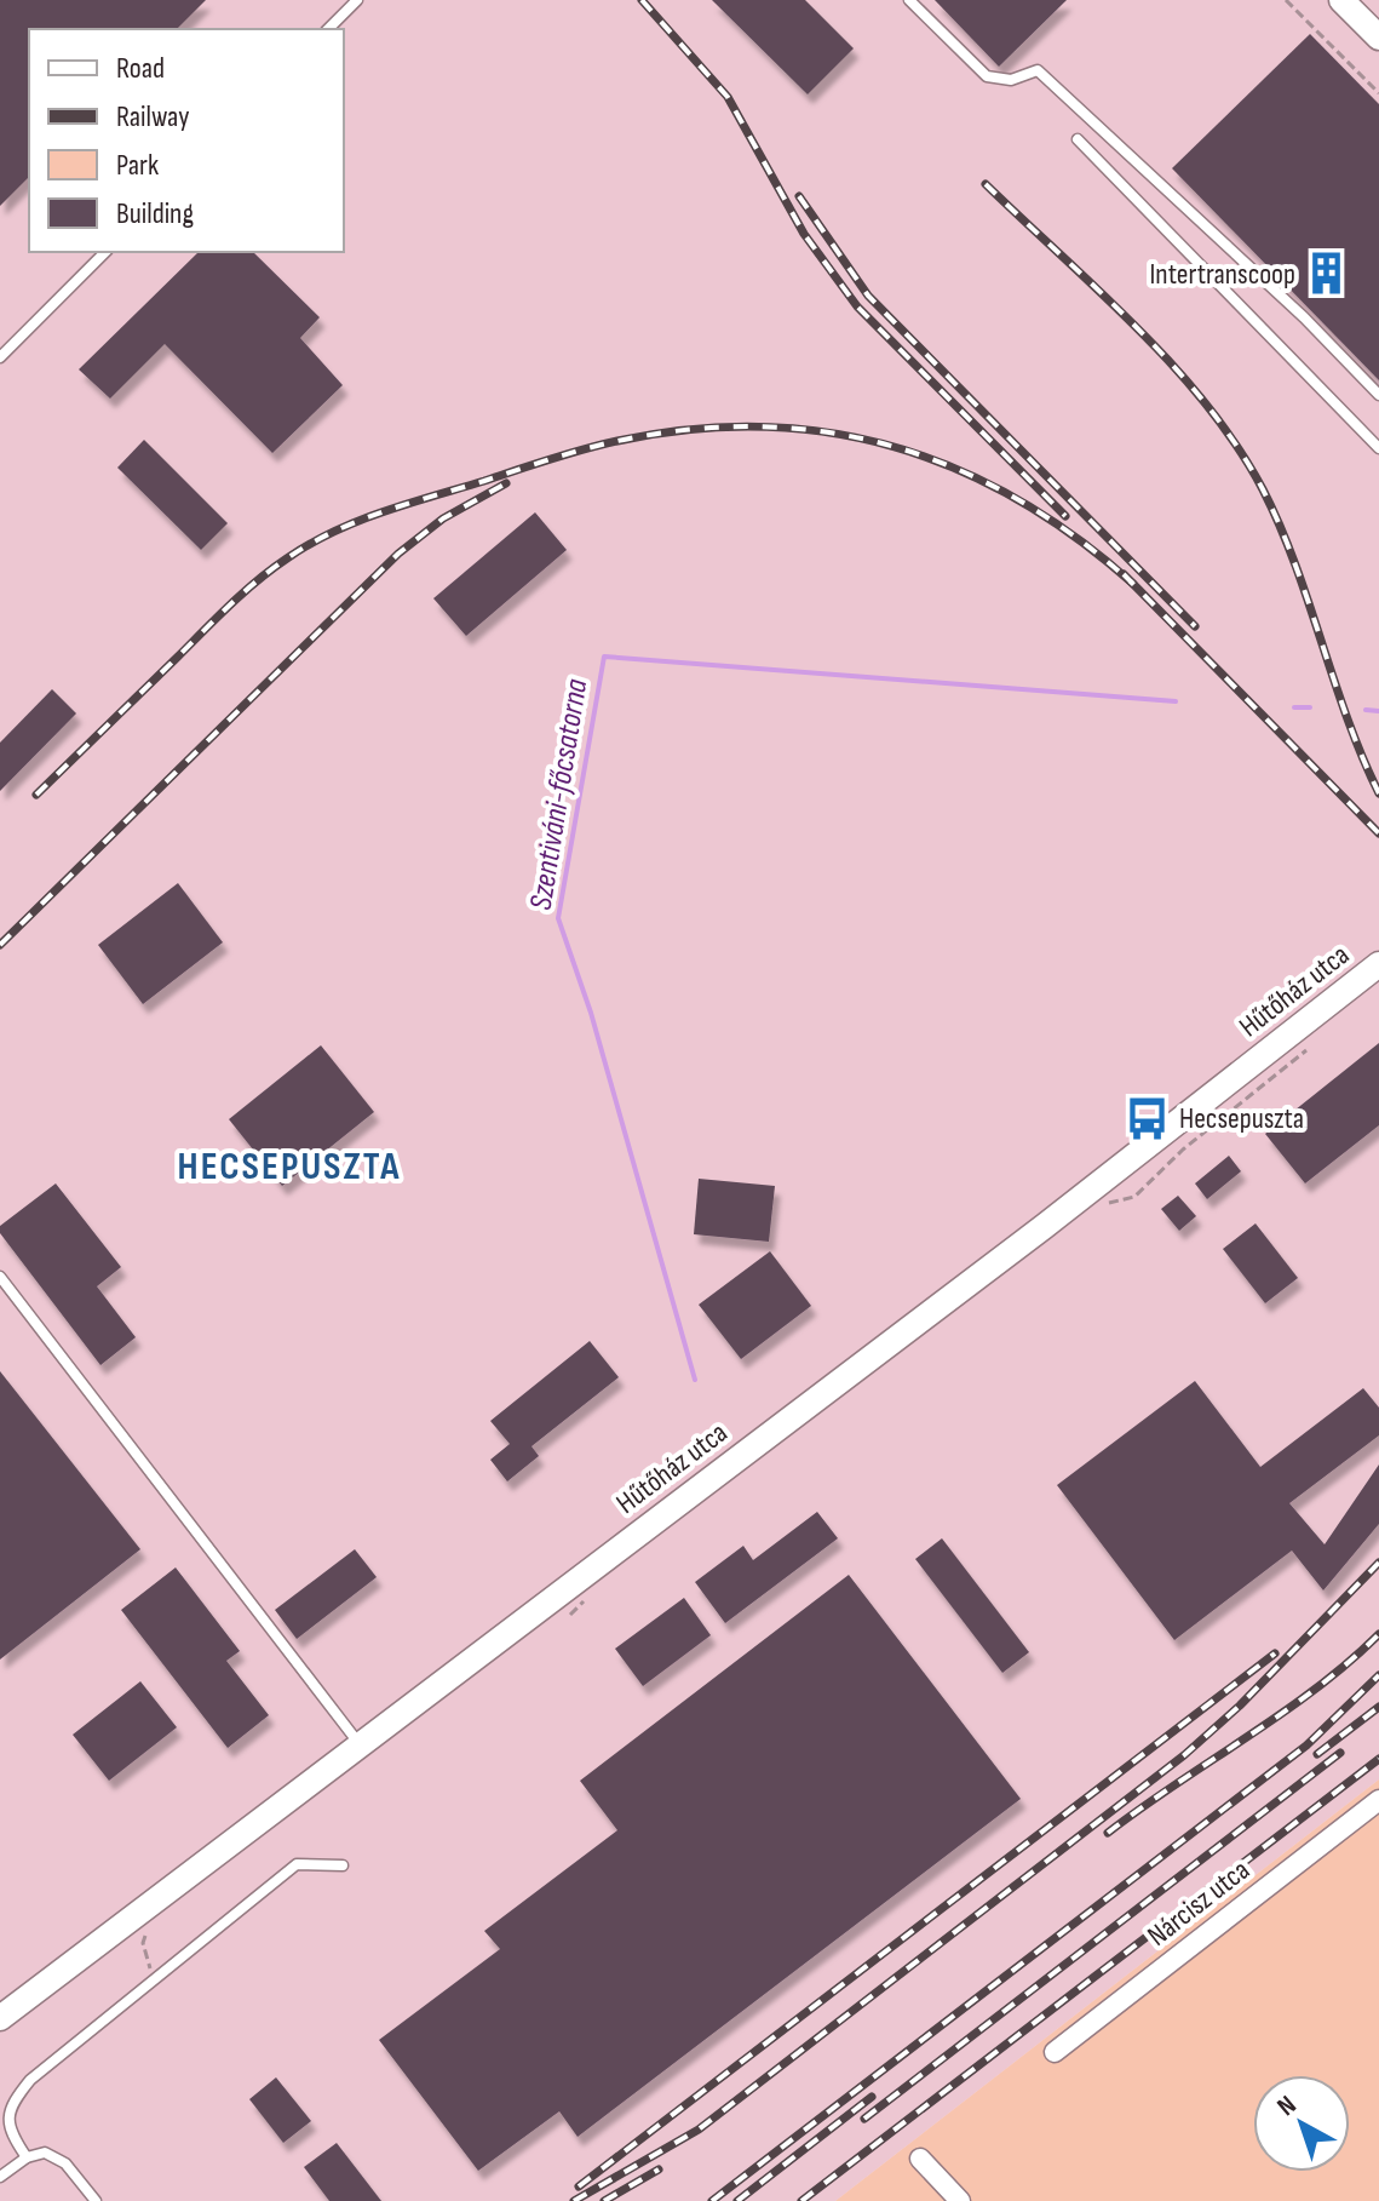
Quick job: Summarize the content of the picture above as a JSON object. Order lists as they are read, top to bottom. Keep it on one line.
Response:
{"streets":{"street":["Hűtőház utca","Nárcisz utca"]},"districts":["HECSEPUSZTA"],"water":["Szentiváni-főcsatorna"],"places":{"building":["Intertranscoop"],"bus stop":["Hecsepuszta"]},"legend":["Road","Railway","Park","Building"],"north":"top left"}
